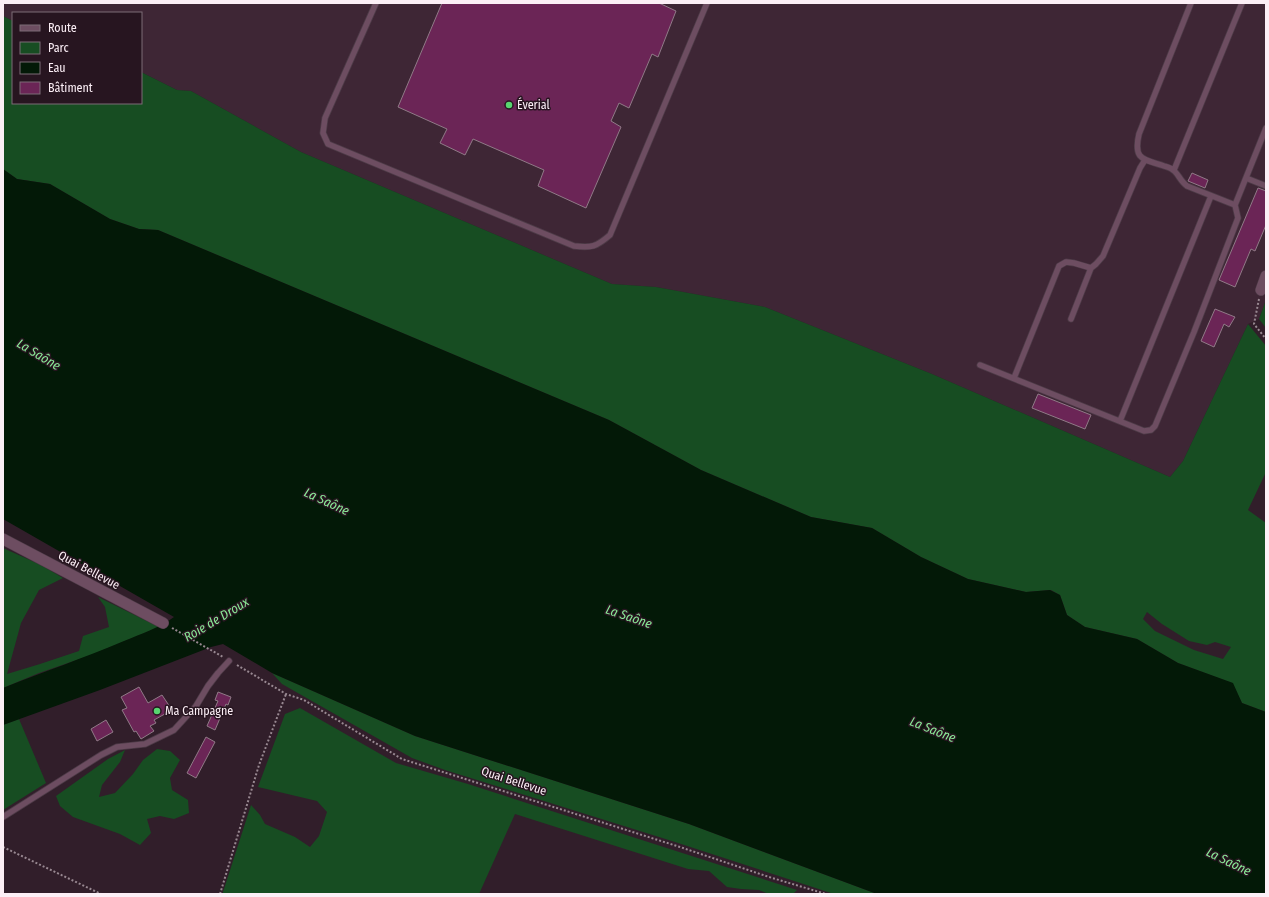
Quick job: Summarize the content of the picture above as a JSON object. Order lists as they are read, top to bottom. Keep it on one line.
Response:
{"streets":{"street":["Quai Bellevue"]},"water":["La Saône","Roie de Droux"],"places":["Éverial","Ma Campagne"],"legend":["Route","Parc","Eau","Bâtiment"]}
